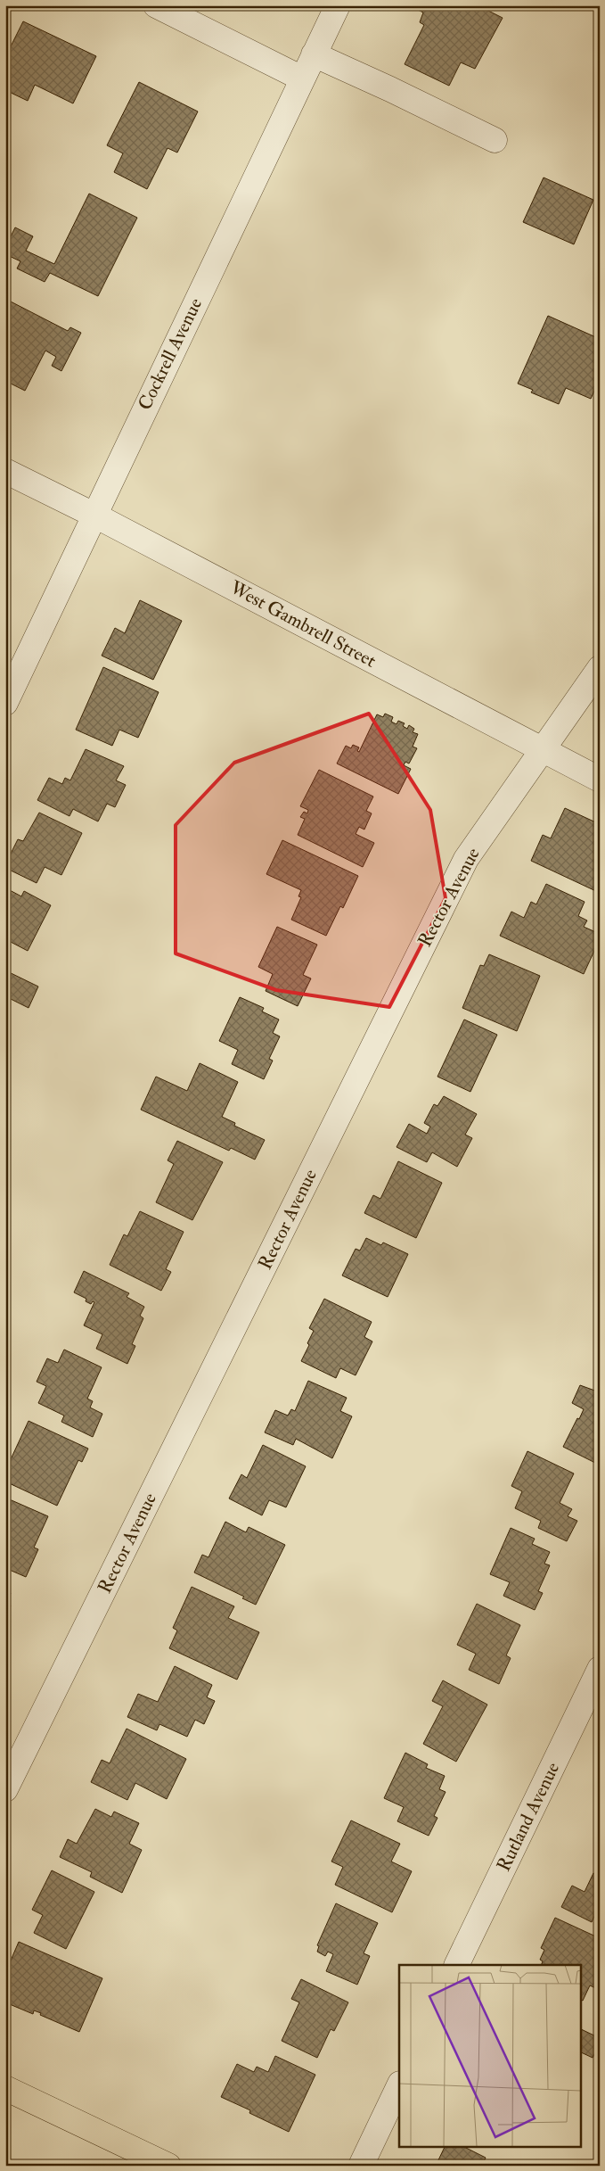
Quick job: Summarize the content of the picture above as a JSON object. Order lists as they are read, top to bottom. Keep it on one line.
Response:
{"streets":{"street":["Cockrell Avenue","West Gambrell Street","Rector Avenue","Rutland Avenue"]},"crossings":[["Cockrell Avenue","West Gambrell Street"],["West Gambrell Street","Rector Avenue"]]}
